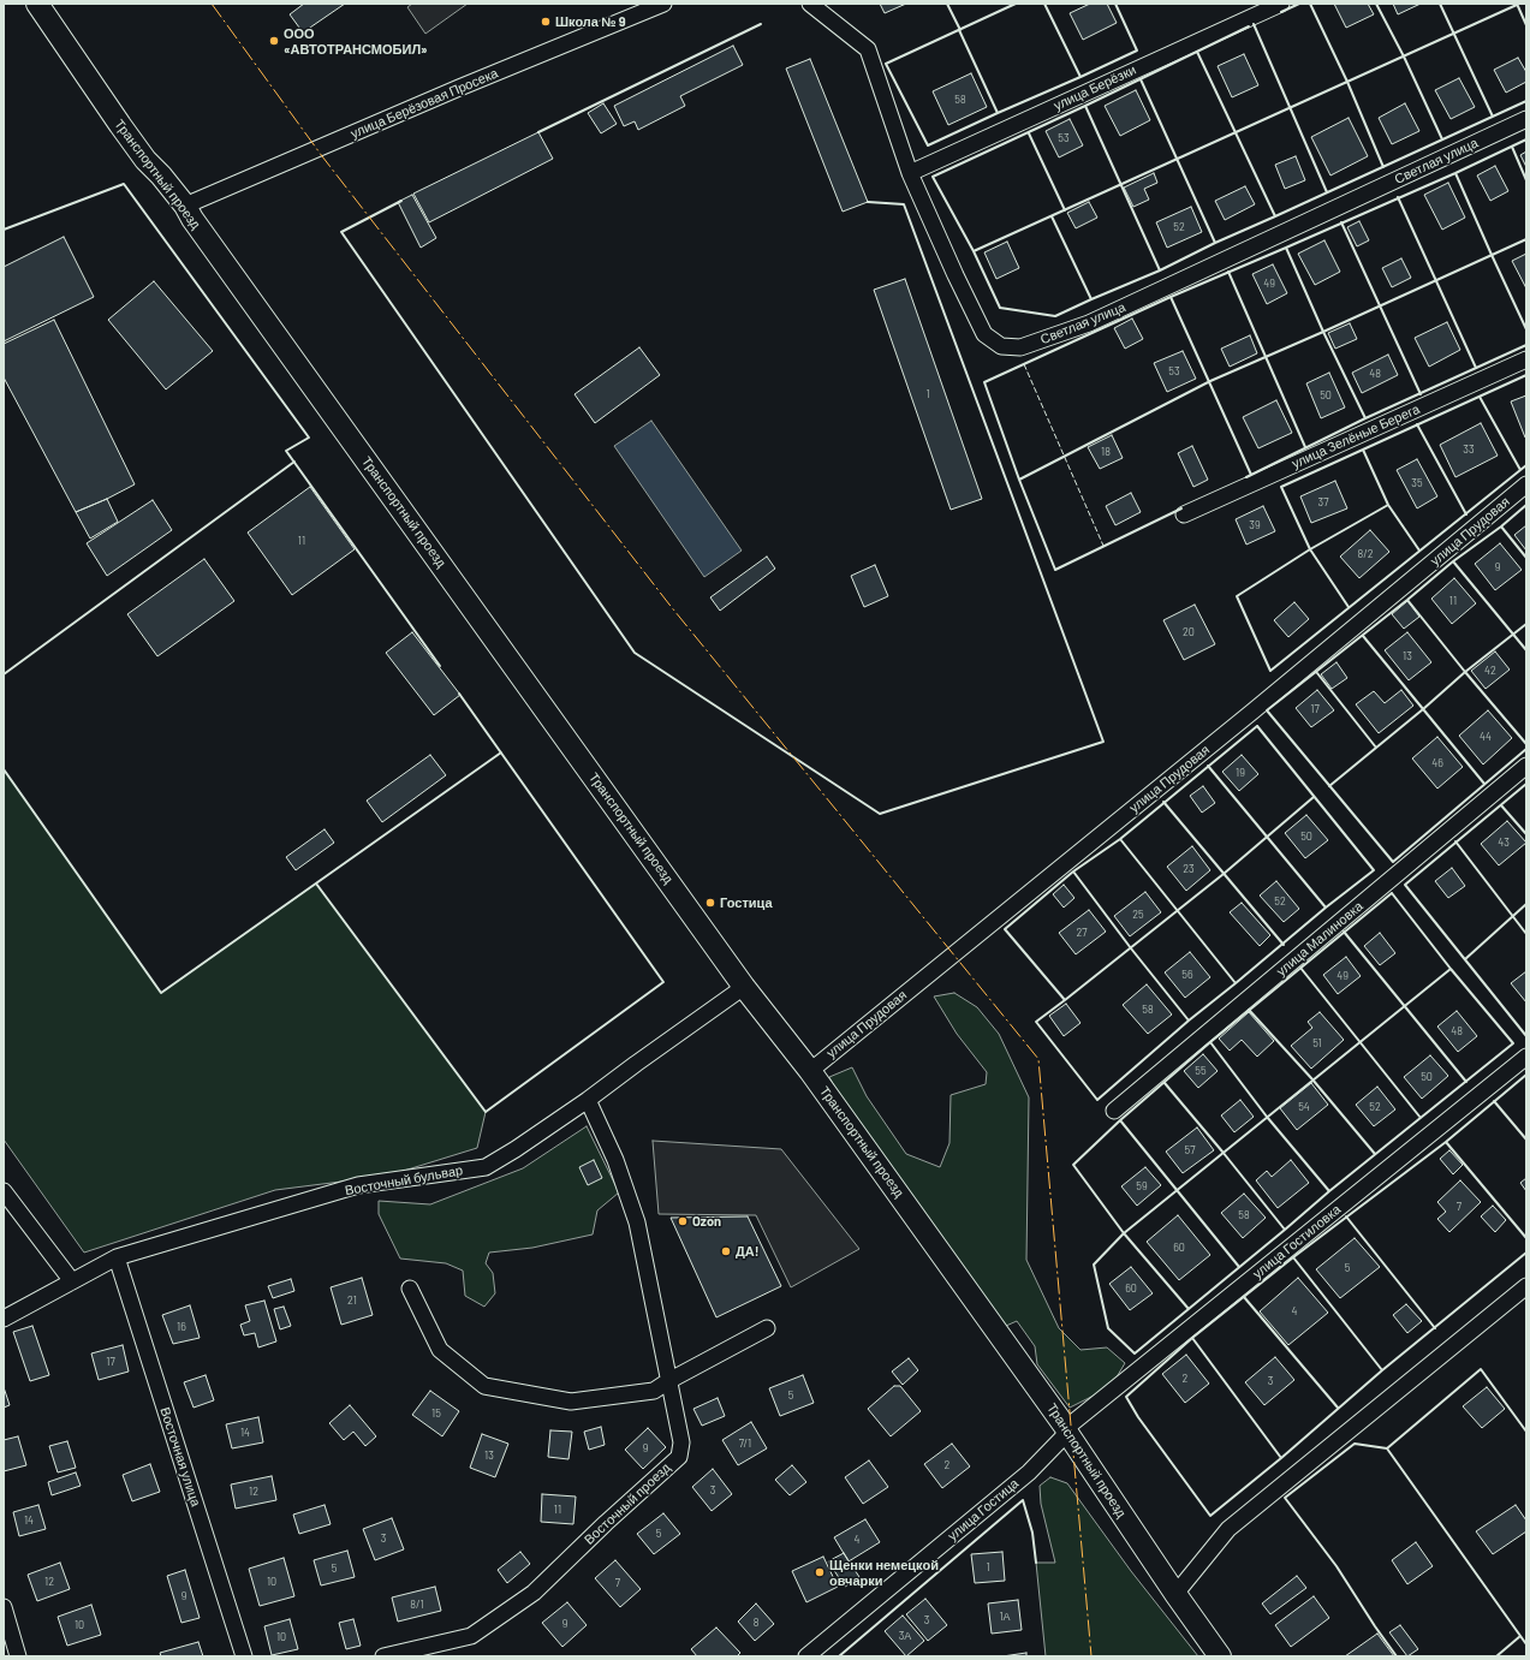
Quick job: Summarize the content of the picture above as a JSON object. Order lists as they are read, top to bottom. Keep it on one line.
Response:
{"streets":{"main road":["Транспортный проезд"],"street":["улица Берёзки","улица Берёзовая Просека","Светлая улица","улица Зелёные Берега","улица Прудовая","улица Малиновка","Восточный бульвар","улица Гостиловка","Восточная улица","Восточный проезд","улица Гостица"]},"crossings":[["улица Берёзки","Светлая улица"],["улица Берёзовая Просека","Транспортный проезд"],["Транспортный проезд","улица Прудовая"],["Транспортный проезд","Восточный бульвар"],["Транспортный проезд","улица Гостиловка"],["Транспортный проезд","улица Гостица"],["Восточный бульвар","Восточная улица"],["Восточный бульвар","Восточный проезд"],["улица Гостиловка","улица Гостица"]],"places":["Школа № 9","ООО «АВТОТРАНСМОБИЛ»","Гостица","Ozon","ДА!","Щенки немецкой овчарки"],"house_numbers":["58","53","52","49","53","48","1","50","33","18","35","37","39","11","8/2","9","11","20","13","42","17","44","46","19","50","43","23","52","25","27","56","49","58","48","51","55","50","54","52","57","59","7","58","60","5","60","21","4","16","17","2","3","5","15","14","7/1","9","13","2","3","12","11","14","5","3","4","1","5","12","10","7","9","8/1","1А","3","8","9","10","3А","10"]}
